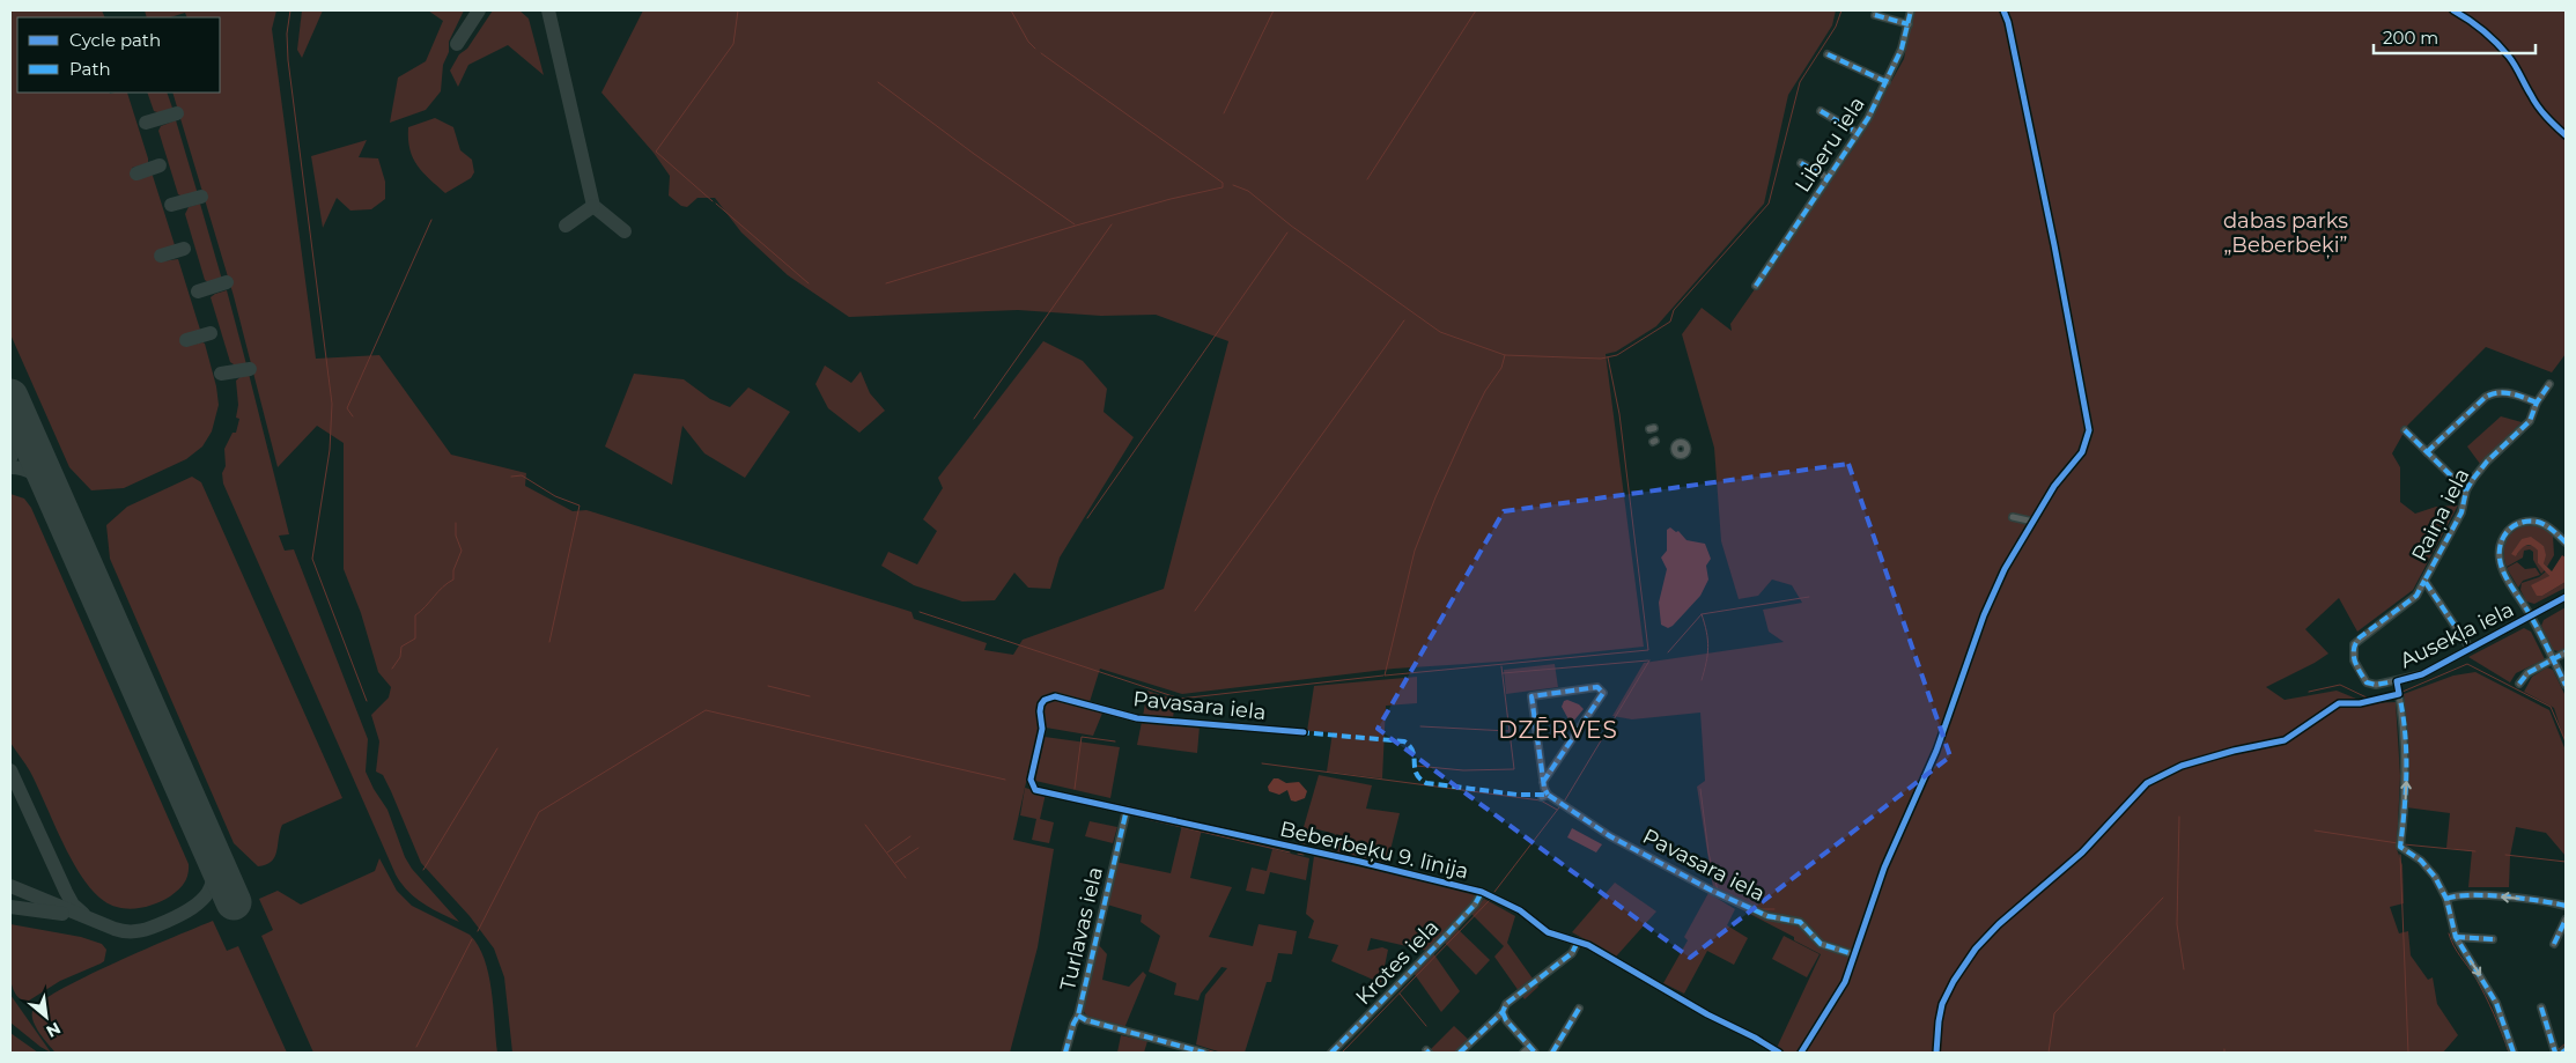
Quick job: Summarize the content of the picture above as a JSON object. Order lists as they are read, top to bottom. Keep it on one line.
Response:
{"streets":{"street":["Liberu iela","Raiņa iela","Ausekļa iela","Pavasara iela","Beberbeķu 9. līnija","Turlavas iela","Krotes iela"]},"crossings":[["Raiņa iela","Ausekļa iela"],["Pavasara iela","Beberbeķu 9. līnija"],["Beberbeķu 9. līnija","Turlavas iela"],["Beberbeķu 9. līnija","Krotes iela"]],"districts":["DZĒRVES"],"parks":["dabas parks „Beberbeķi”"],"legend":["Cycle path","Path"],"scale_bar":"200 m","north":"bottom right"}
